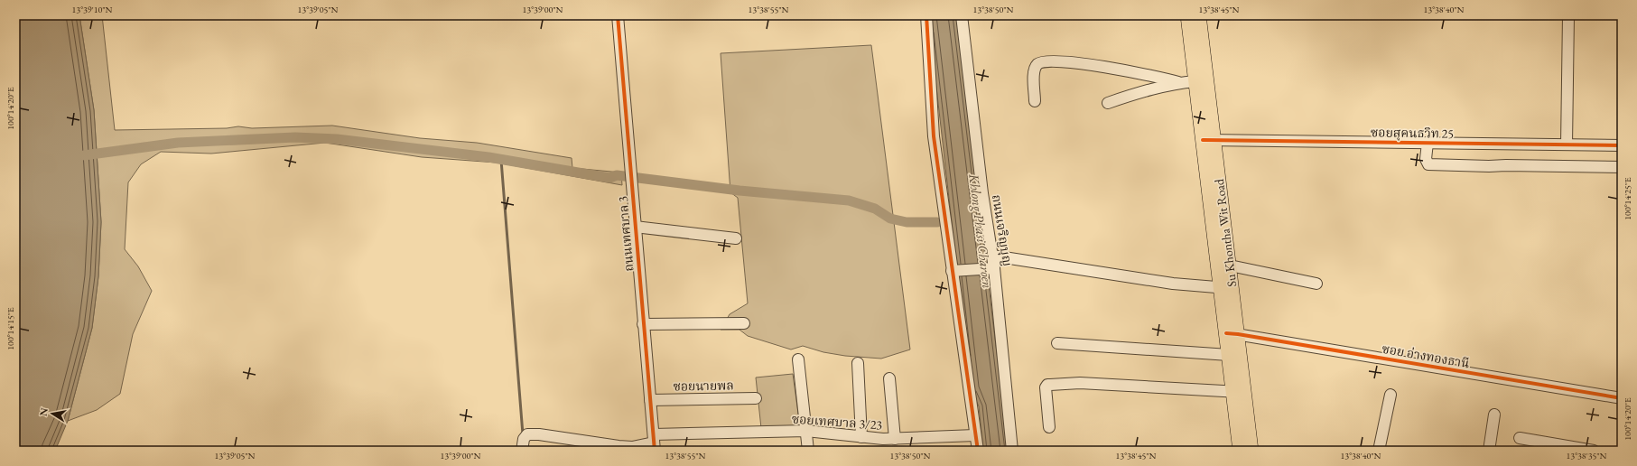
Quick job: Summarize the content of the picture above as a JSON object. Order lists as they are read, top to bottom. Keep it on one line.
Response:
{"streets":{"main road":["Su Khontha Wit Road"],"street":["ซอยสุคนธวิท 25","ถนนเจริญบุญ","ถนนเทศบาล 3","ซอย อ่างทองธานี","ซอยนายพล","ซอยเทศบาล 3/23"]},"crossings":[["ซอยสุคนธวิท 25","Su Khontha Wit Road"],["Su Khontha Wit Road","ซอย อ่างทองธานี"],["ถนนเทศบาล 3","ซอยนายพล"],["ถนนเทศบาล 3","ซอยเทศบาล 3/23"]],"water":["Khlong Phasi Charoen"],"north":"left","coordinates":["13°39'10\"N","13°39'05\"N","13°39'00\"N","13°38'55\"N","13°38'50\"N","13°38'45\"N","13°38'40\"N","100°14'20\"E","100°14'25\"E","100°14'15\"E","13°38'35\"N"]}
